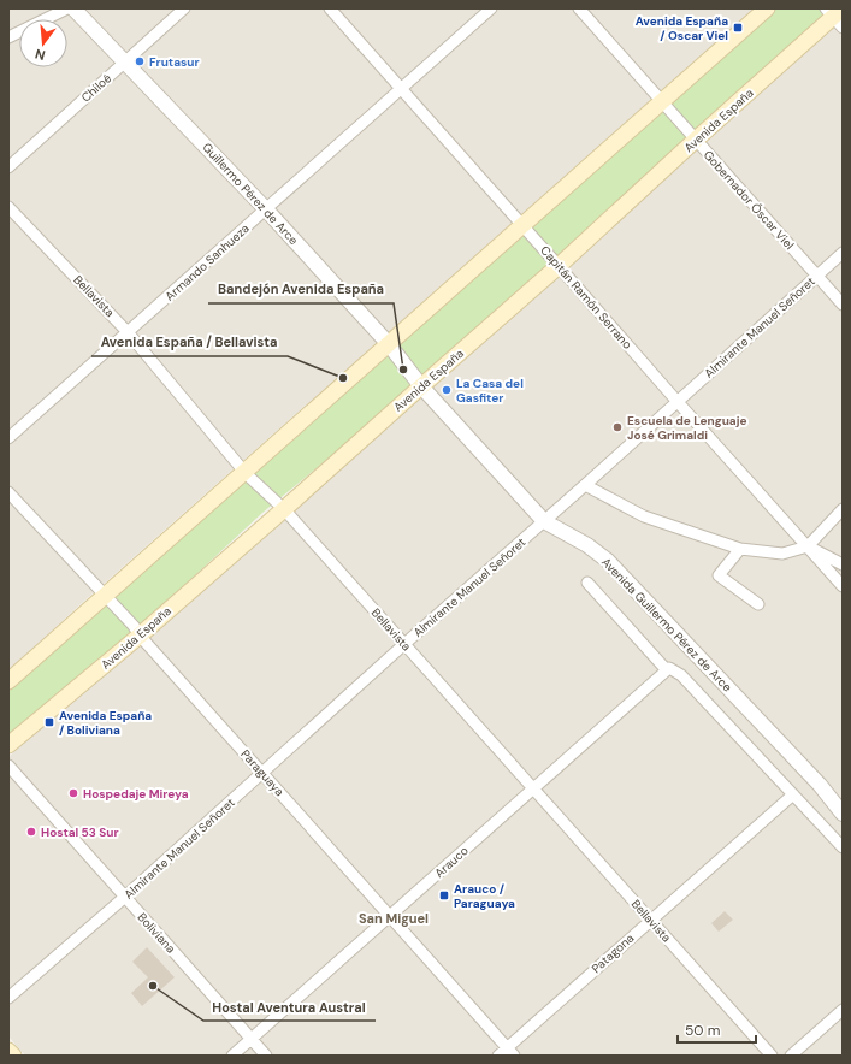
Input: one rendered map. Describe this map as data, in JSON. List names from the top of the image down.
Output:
{
  "streets": {
    "main road": ["Avenida España"],
    "street": [
      "Chiloé",
      "Guillermo Pérez de Arce",
      "Gobernador Óscar Viel",
      "Armando Sanhueza",
      "Bellavista",
      "Capitán Ramón Serrano",
      "Almirante Manuel Señoret",
      "Avenida Guillermo Pérez de Arce",
      "Paraguaya",
      "Arauco",
      "Boliviana",
      "Patagona"
    ]
  },
  "crossings": [
    ["Chiloé", "Guillermo Pérez de Arce"],
    ["Avenida España", "Guillermo Pérez de Arce"],
    ["Avenida España", "Gobernador Óscar Viel"],
    ["Avenida España", "Bellavista"],
    ["Avenida España", "Capitán Ramón Serrano"],
    ["Avenida España", "Avenida Guillermo Pérez de Arce"],
    ["Avenida España", "Paraguaya"],
    ["Guillermo Pérez de Arce", "Armando Sanhueza"],
    ["Guillermo Pérez de Arce", "Avenida Guillermo Pérez de Arce"],
    ["Gobernador Óscar Viel", "Almirante Manuel Señoret"],
    ["Armando Sanhueza", "Bellavista"],
    ["Armando Sanhueza", "Capitán Ramón Serrano"],
    ["Bellavista", "Almirante Manuel Señoret"],
    ["Bellavista", "Arauco"],
    ["Bellavista", "Patagona"],
    ["Capitán Ramón Serrano", "Almirante Manuel Señoret"],
    ["Almirante Manuel Señoret", "Avenida Guillermo Pérez de Arce"],
    ["Almirante Manuel Señoret", "Paraguaya"],
    ["Almirante Manuel Señoret", "Boliviana"],
    ["Avenida Guillermo Pérez de Arce", "Arauco"],
    ["Avenida Guillermo Pérez de Arce", "Patagona"],
    ["Paraguaya", "Arauco"],
    ["Paraguaya", "Patagona"],
    ["Arauco", "Boliviana"]
  ],
  "districts": ["San Miguel"],
  "places": {
    "transit": ["Avenida España / Oscar Viel", "Avenida España / Boliviana", "Arauco / Paraguaya"],
    "other": [
      "Frutasur",
      "Bandejón Avenida España",
      "Avenida España / Bellavista",
      "La Casa del Gasfiter",
      "Escuela de Lenguaje José Grimaldi",
      "Hospedaje Mireya",
      "Hostal 53 Sur",
      "Hostal Aventura Austral"
    ]
  },
  "scale_bar": "50 m",
  "north": "bottom"
}
